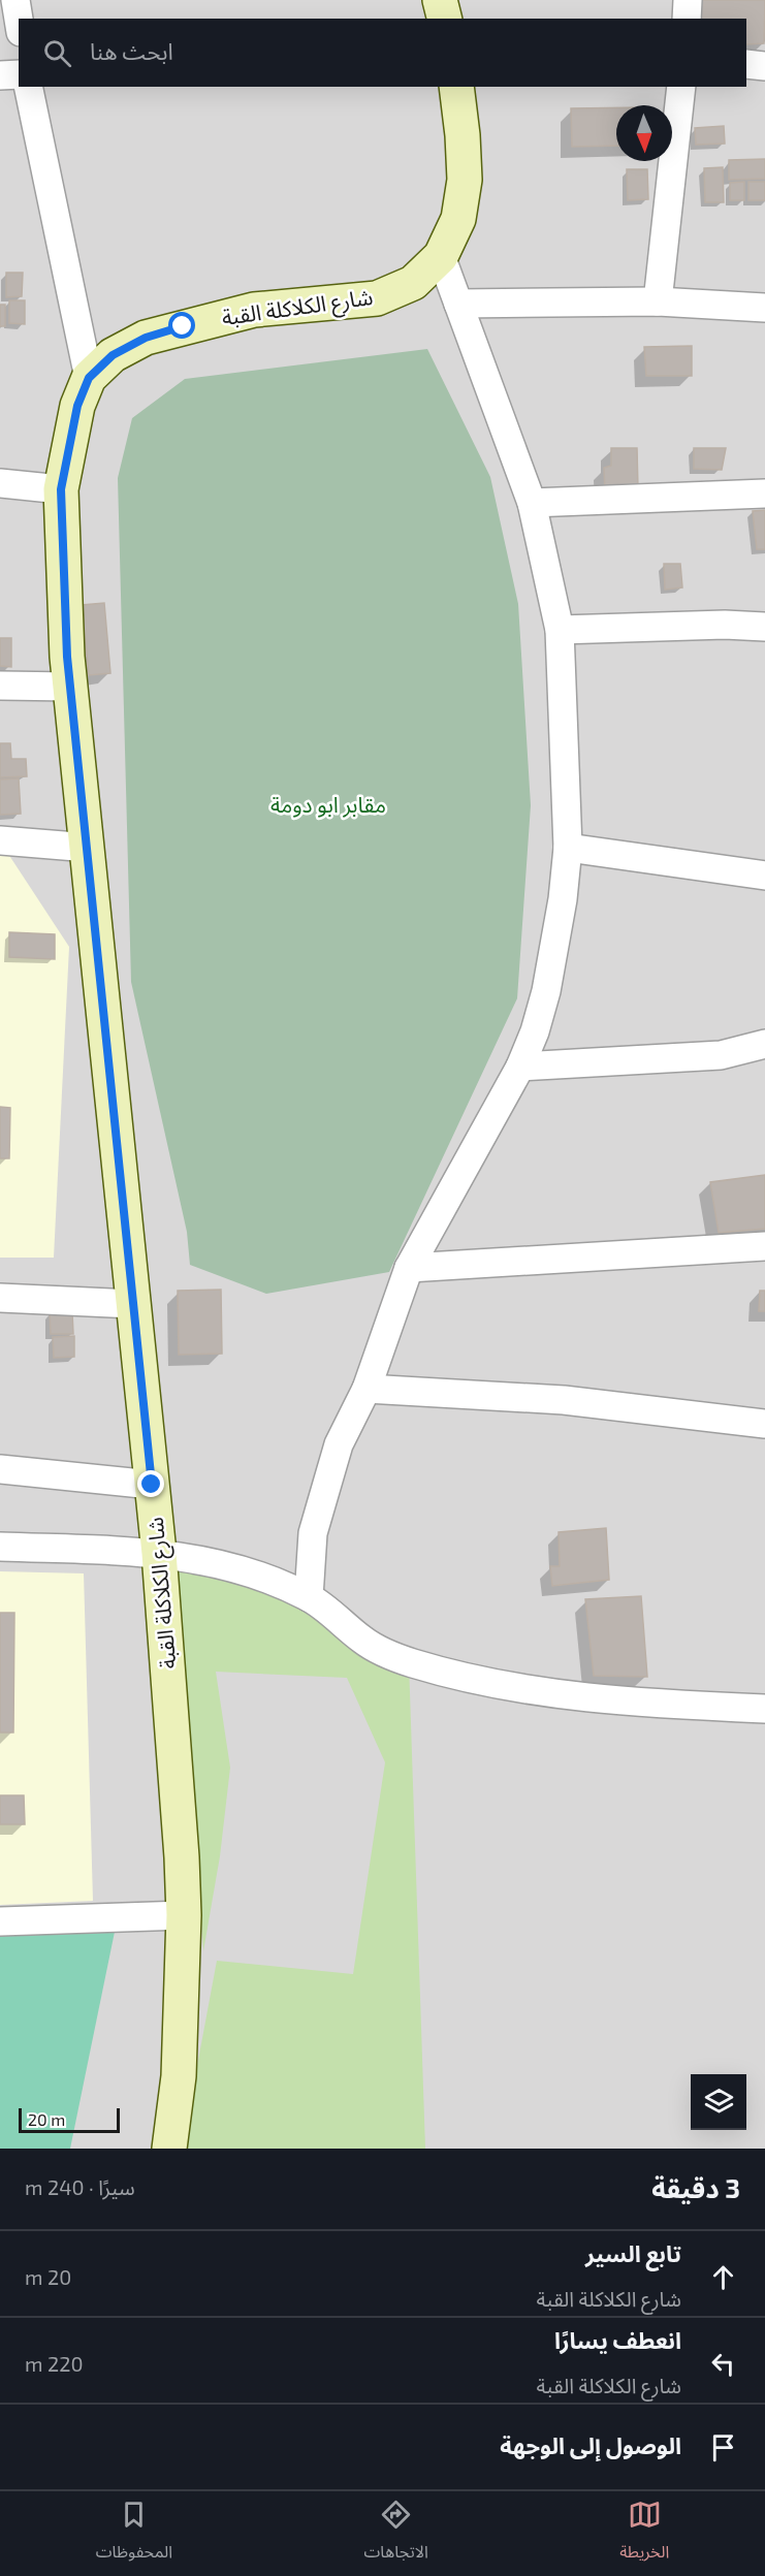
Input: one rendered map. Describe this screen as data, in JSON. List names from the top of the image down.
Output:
{
  "streets": {
    "street": ["شارع الكلاكلة القبة"]
  },
  "parks": ["مقابر ابو دومة"],
  "scale_bar": "20 m",
  "north": "bottom",
  "page": {
    "search": "ابحث هنا",
    "scale": "20 m",
    "heading": ["3 دقيقة", "سيرًا · 240 m"],
    "list": [
      ["تابع السير", "شارع الكلاكلة القبة", "20 m"],
      ["انعطف يسارًا", "شارع الكلاكلة القبة", "220 m"],
      "الوصول إلى الوجهة"
    ],
    "nav": ["الخريطة", "الاتجاهات", "المحفوظات"]
  }
}
